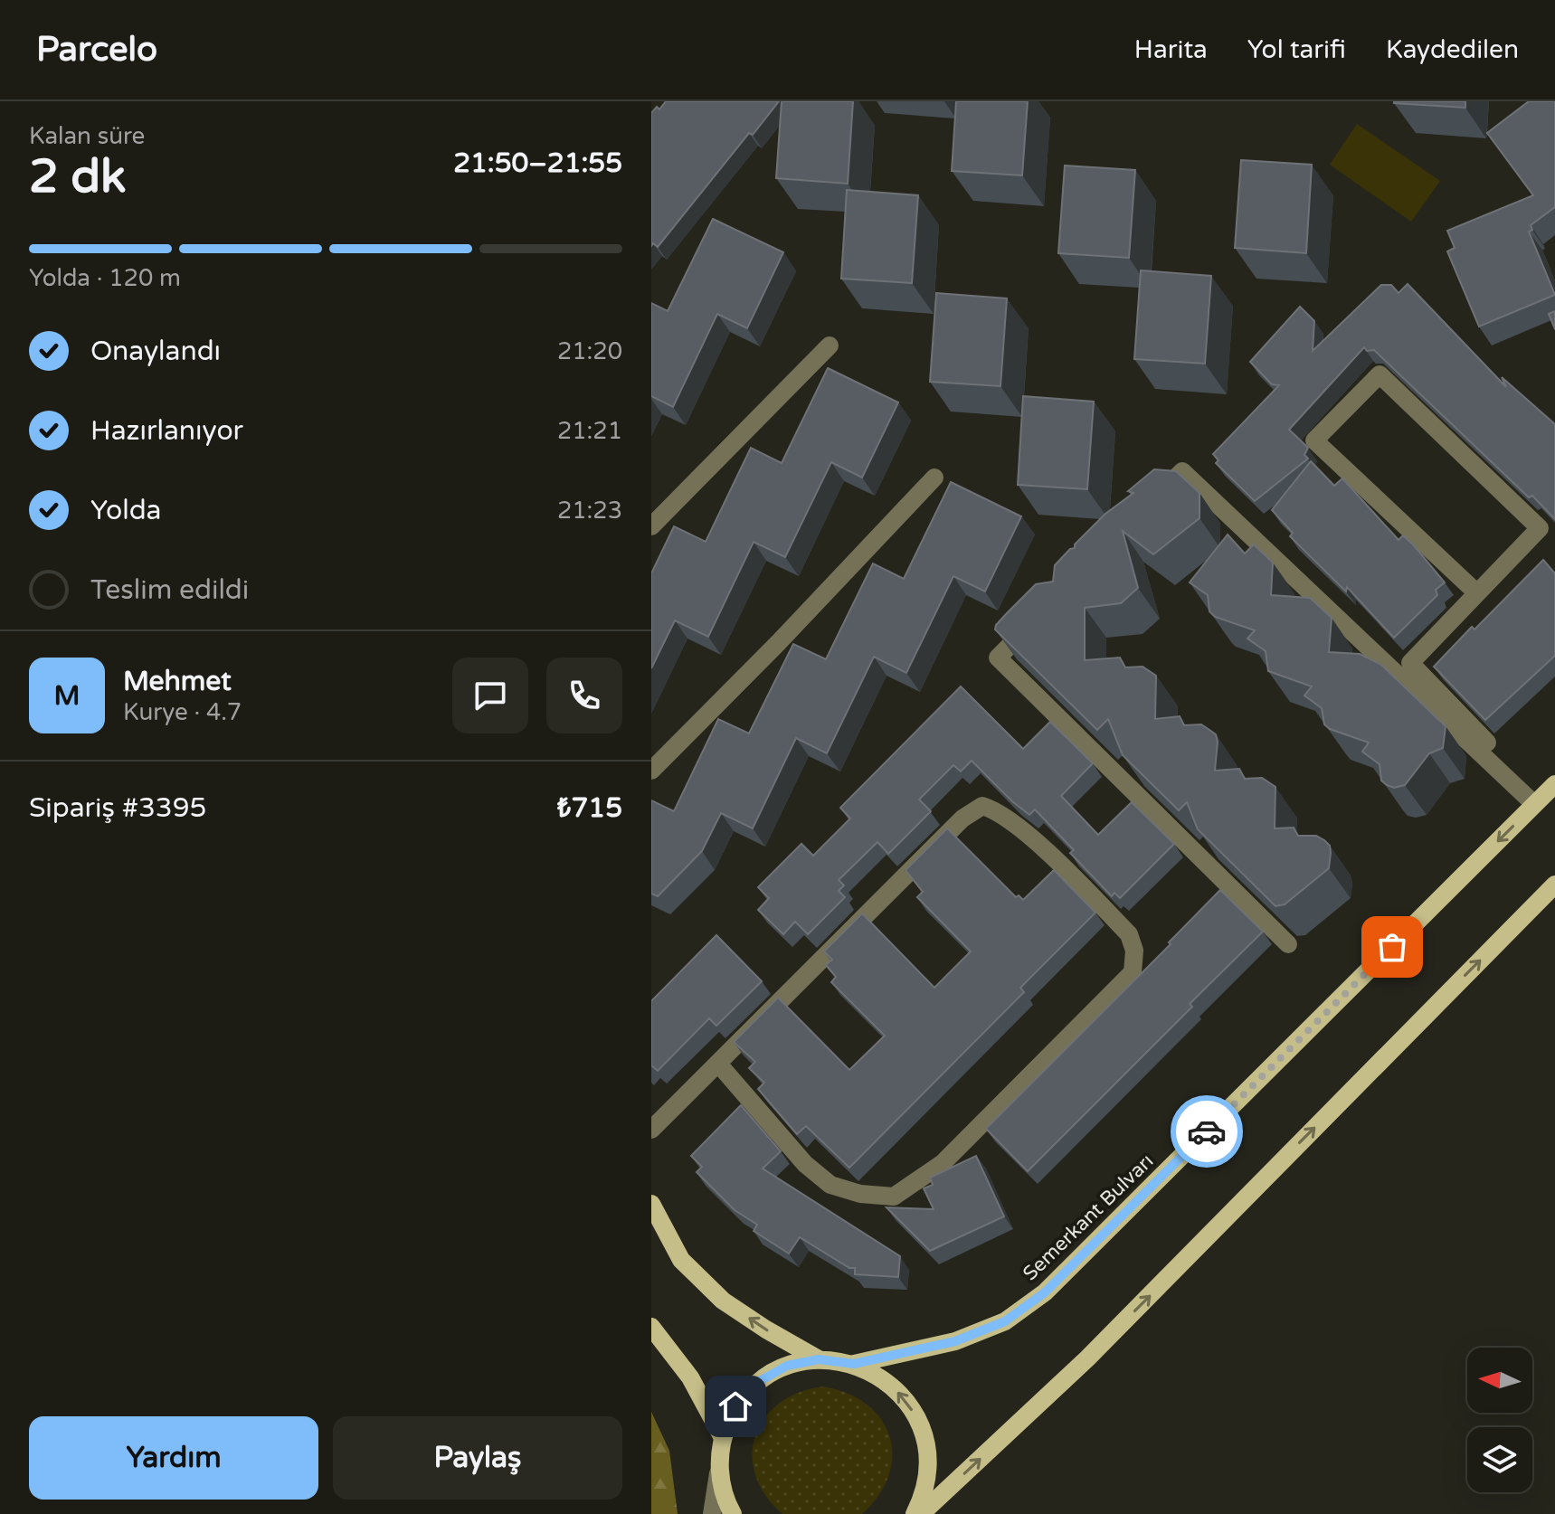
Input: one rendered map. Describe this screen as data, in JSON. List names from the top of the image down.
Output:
{
  "streets": {
    "main road": ["Semerkant Bulvarı"]
  },
  "north": "left",
  "page": {
    "header": "Parcelo",
    "nav": ["Harita", "Yol tarifi", "Kaydedilen"],
    "heading": ["2 dk", "Kalan süre", "21:50–21:55"],
    "panel": [
      "Mehmet",
      "Kurye · 4.7",
      "Sipariş #3395",
      "₺715"
    ],
    "bar": "Yolda · 120 m",
    "list": [
      ["Onaylandı", "21:20"],
      ["Hazırlanıyor", "21:21"],
      ["Yolda", "21:23"],
      "Teslim edildi"
    ],
    "round": "M",
    "buttons": ["Yardım", "Paylaş"]
  }
}
